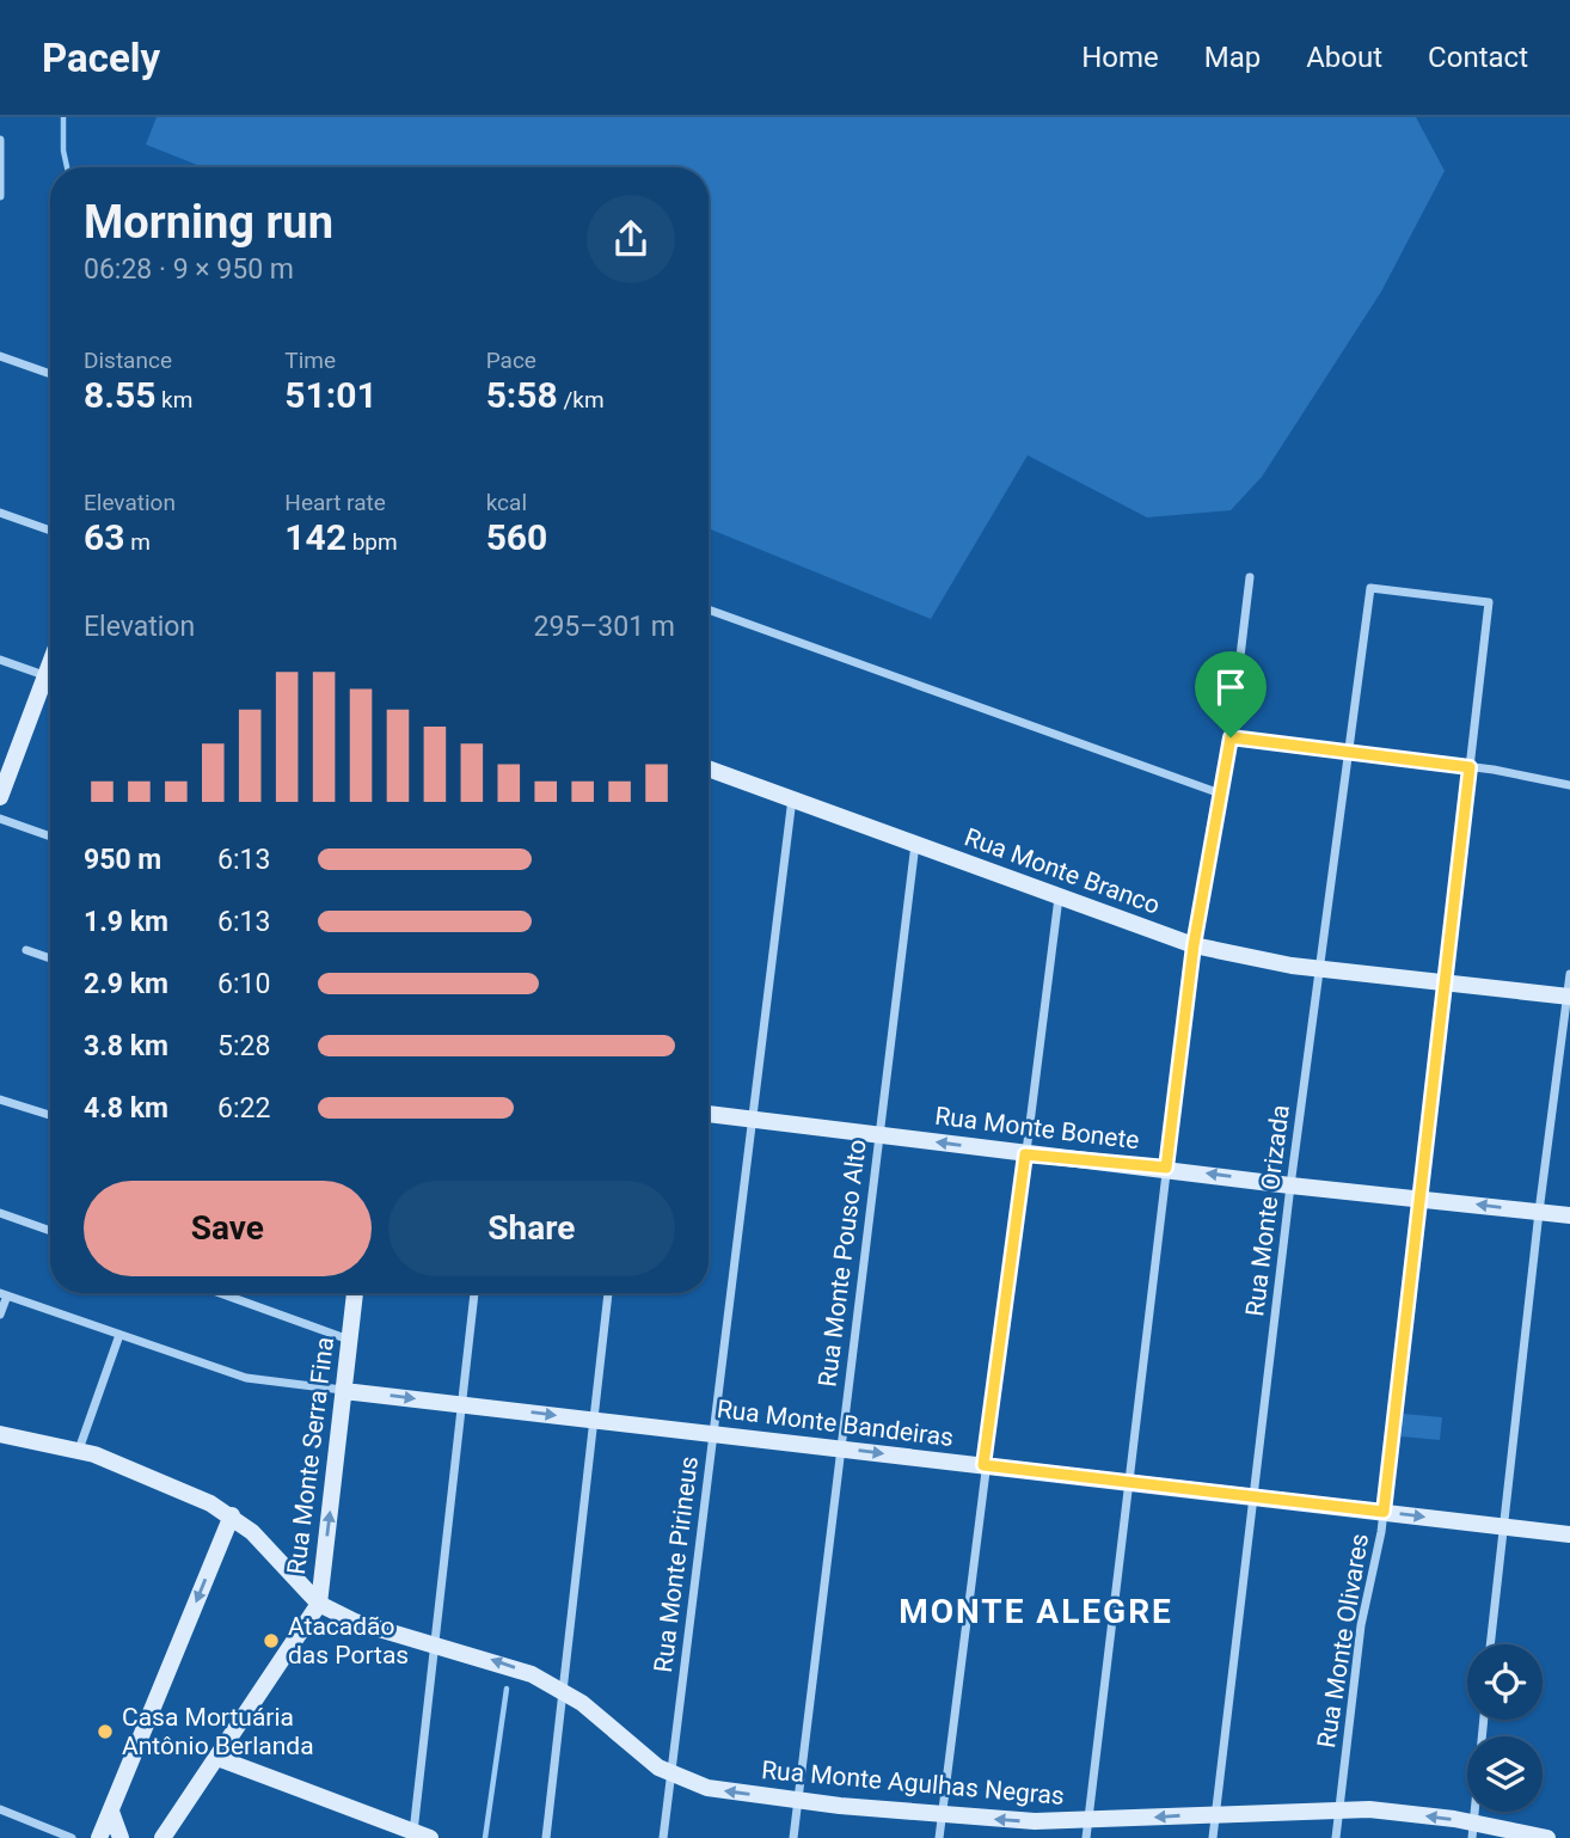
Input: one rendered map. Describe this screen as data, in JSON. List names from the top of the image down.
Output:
{
  "streets": {
    "main road": [
      "Rua Monte Branco",
      "Rua Monte Bonete",
      "Rua Monte Bandeiras",
      "Rua Monte Serra Fina",
      "Rua Monte Agulhas Negras"
    ],
    "street": [
      "Rua Monte Orizada",
      "Rua Monte Pouso Alto",
      "Rua Monte Pirineus",
      "Rua Monte Olivares"
    ]
  },
  "crossings": [
    ["Rua Monte Branco", "Rua Monte Orizada"],
    ["Rua Monte Branco", "Rua Monte Pouso Alto"],
    ["Rua Monte Branco", "Rua Monte Pirineus"],
    ["Rua Monte Branco", "Rua Monte Olivares"],
    ["Rua Monte Bonete", "Rua Monte Orizada"],
    ["Rua Monte Bonete", "Rua Monte Pouso Alto"],
    ["Rua Monte Bonete", "Rua Monte Pirineus"],
    ["Rua Monte Bonete", "Rua Monte Olivares"],
    ["Rua Monte Orizada", "Rua Monte Bandeiras"],
    ["Rua Monte Orizada", "Rua Monte Olivares"],
    ["Rua Monte Orizada", "Rua Monte Agulhas Negras"],
    ["Rua Monte Pouso Alto", "Rua Monte Bandeiras"],
    ["Rua Monte Pouso Alto", "Rua Monte Agulhas Negras"],
    ["Rua Monte Bandeiras", "Rua Monte Serra Fina"],
    ["Rua Monte Bandeiras", "Rua Monte Pirineus"],
    ["Rua Monte Bandeiras", "Rua Monte Olivares"],
    ["Rua Monte Serra Fina", "Rua Monte Agulhas Negras"],
    ["Rua Monte Pirineus", "Rua Monte Agulhas Negras"],
    ["Rua Monte Olivares", "Rua Monte Agulhas Negras"]
  ],
  "one_way": ["Rua Monte Bonete", "Rua Monte Bandeiras", "Rua Monte Agulhas Negras"],
  "districts": ["MONTE ALEGRE"],
  "places": ["Atacadão das Portas", "Casa Mortuária Antônio Berlanda"],
  "page": {
    "header": "Pacely",
    "nav": [
      "Home",
      "Map",
      "About",
      "Contact"
    ],
    "heading": ["Morning run", "06:28 · 9 × 950 m"],
    "stats": [
      ["Distance", "8.55 km"],
      ["Time", "51:01"],
      ["Pace", "5:58 /km"],
      ["Elevation", "63 m"],
      ["Heart rate", "142 bpm"],
      ["kcal", "560"]
    ],
    "chart": ["Elevation", "295–301 m"],
    "list": [
      {
        "name": "950 m",
        "note": "6:13"
      },
      {
        "name": "1.9 km",
        "note": "6:13"
      },
      {
        "name": "2.9 km",
        "note": "6:10"
      },
      {
        "name": "3.8 km",
        "note": "5:28"
      },
      {
        "name": "4.8 km",
        "note": "6:22"
      }
    ],
    "buttons": ["Save", "Share"]
  }
}
